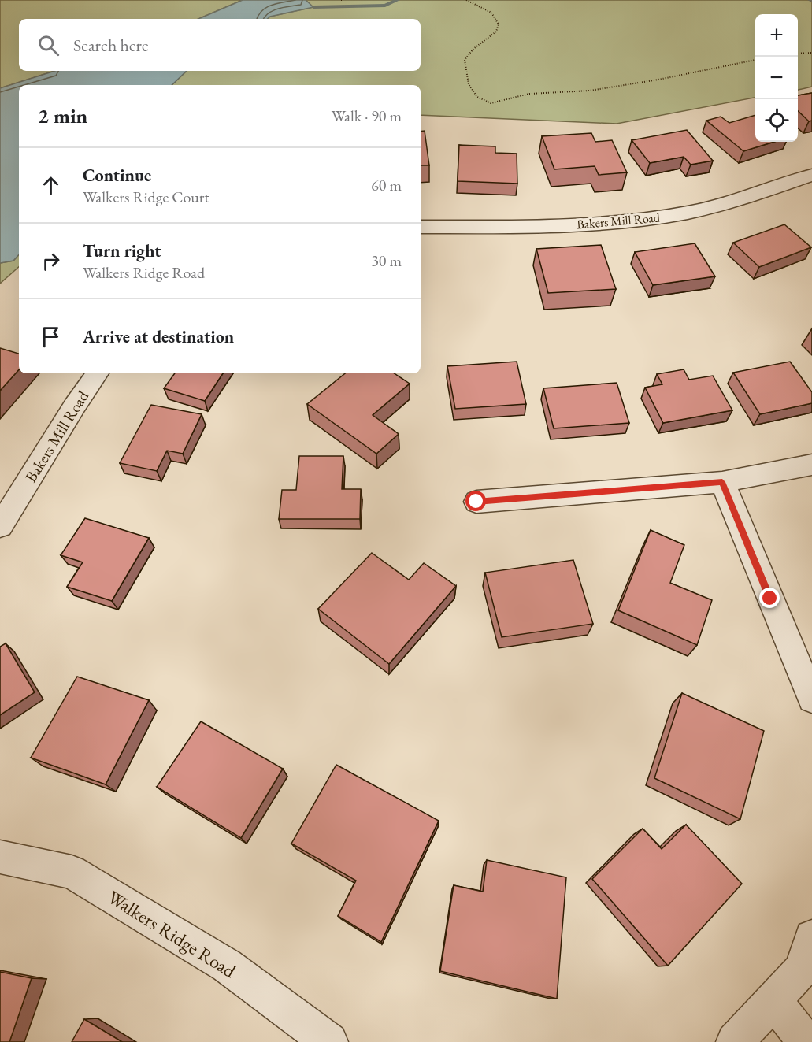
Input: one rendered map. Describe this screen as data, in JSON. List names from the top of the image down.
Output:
{
  "streets": {
    "street": ["Bakers Mill Road", "Walkers Ridge Road"]
  },
  "page": {
    "map_buttons": ["+", "−"],
    "search": "Search here",
    "heading": ["2 min", "Walk · 90 m"],
    "list": [
      ["Continue", "Walkers Ridge Court", "60 m"],
      ["Turn right", "Walkers Ridge Road", "30 m"],
      "Arrive at destination"
    ]
  }
}
